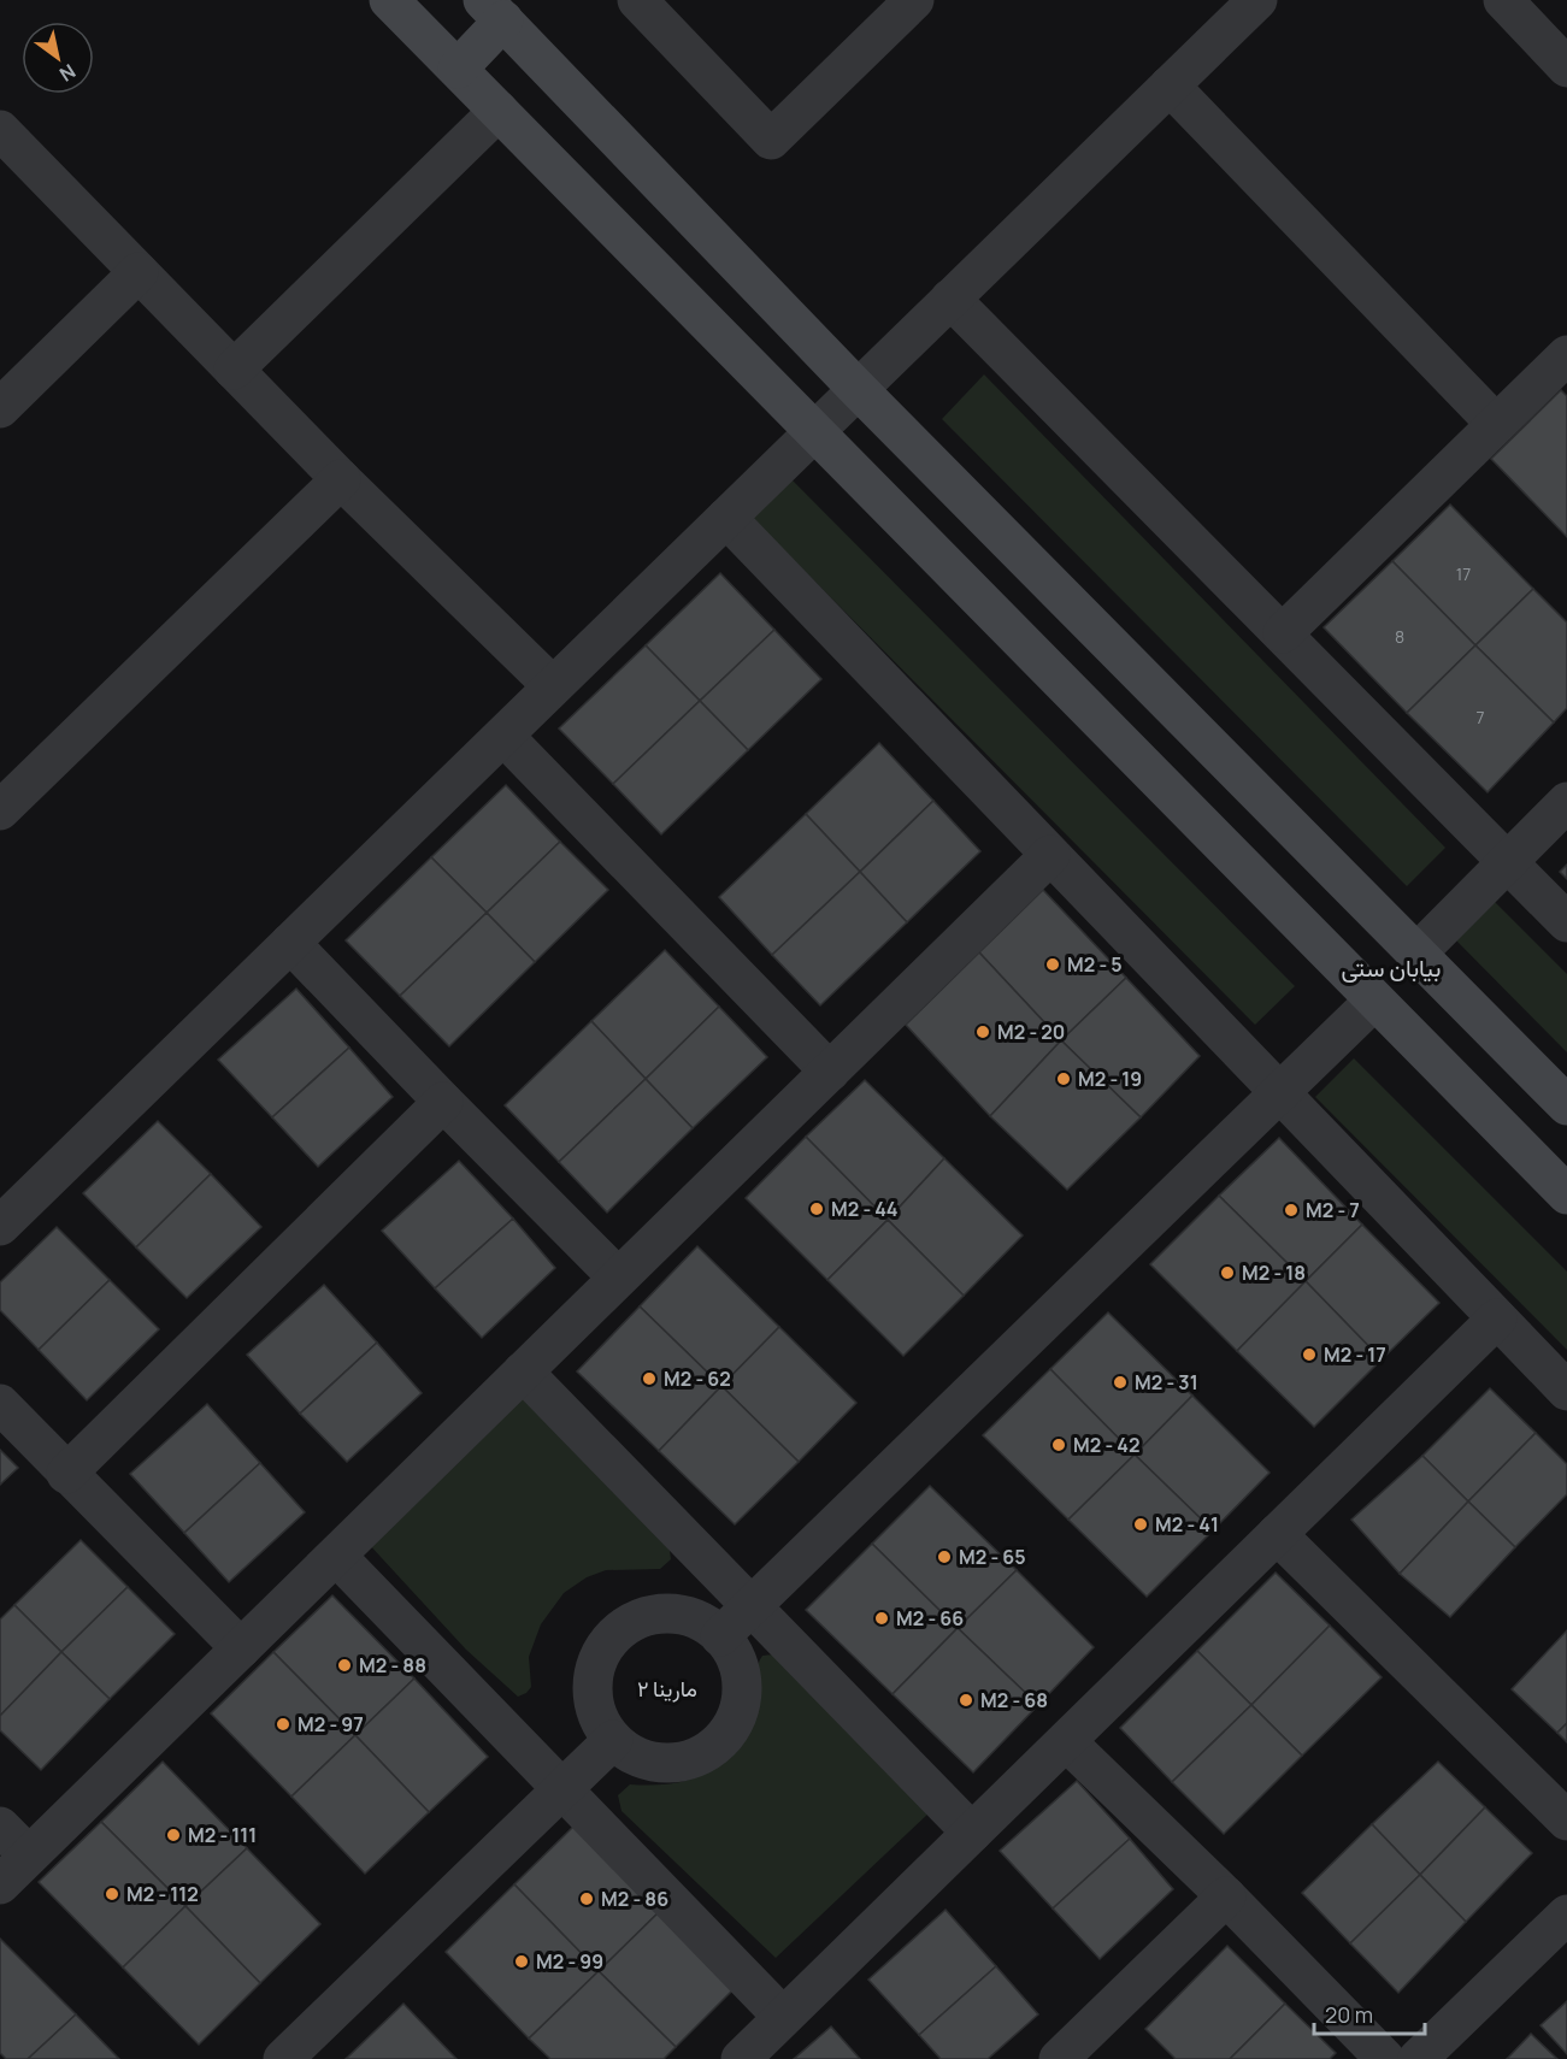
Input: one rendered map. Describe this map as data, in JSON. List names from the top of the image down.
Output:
{
  "districts": ["بیابان ستی", "مارینا ٢"],
  "places": [
    "M2 - 5",
    "M2 - 20",
    "M2 - 19",
    "M2 - 44",
    "M2 - 7",
    "M2 - 18",
    "M2 - 17",
    "M2 - 62",
    "M2 - 31",
    "M2 - 42",
    "M2 - 41",
    "M2 - 65",
    "M2 - 66",
    "M2 - 88",
    "M2 - 68",
    "M2 - 97",
    "M2 - 111",
    "M2 - 112",
    "M2 - 86",
    "M2 - 99"
  ],
  "house_numbers": ["17", "8", "7"],
  "scale_bar": "20 m",
  "north": "bottom right"
}
